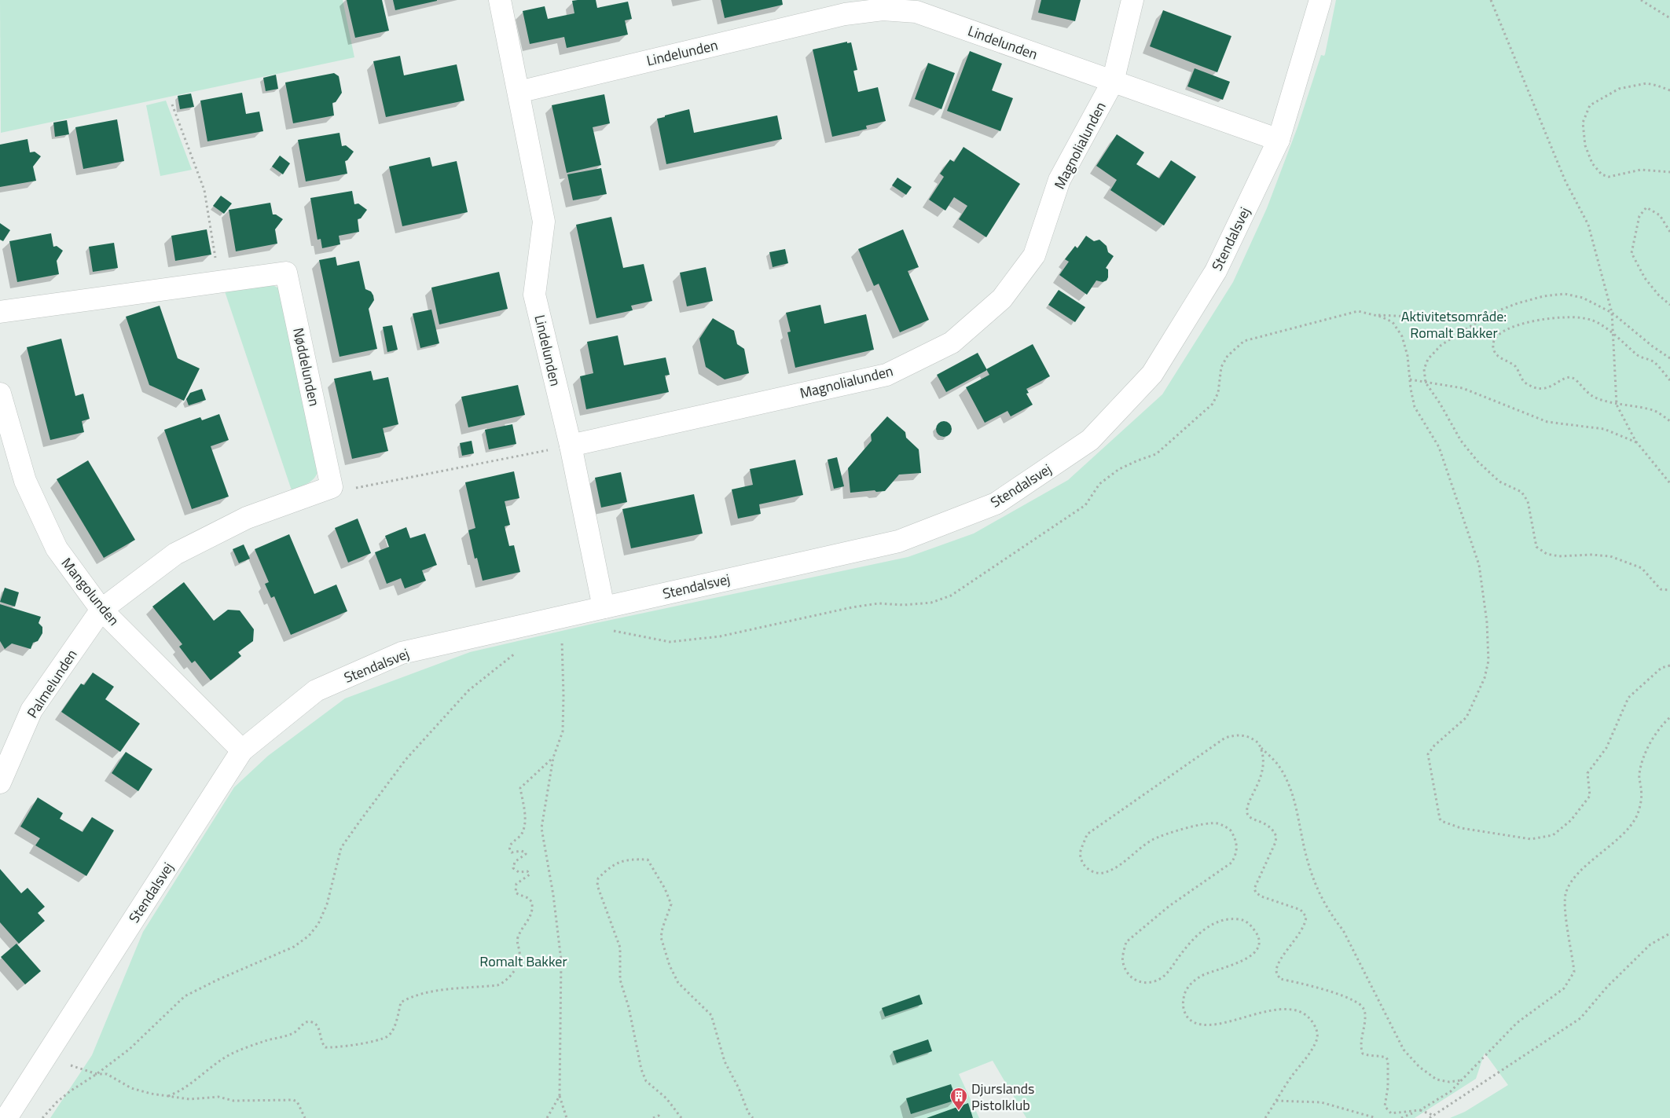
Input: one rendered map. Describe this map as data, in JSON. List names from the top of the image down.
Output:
{
  "streets": {
    "street": [
      "Lindelunden",
      "Magnolialunden",
      "Stendalsvej",
      "Nøddelunden",
      "Mangolunden",
      "Palmelunden"
    ]
  },
  "crossings": [
    ["Lindelunden", "Magnolialunden"],
    ["Lindelunden", "Stendalsvej"],
    ["Stendalsvej", "Mangolunden"],
    ["Mangolunden", "Palmelunden"]
  ],
  "parks": ["Aktivitetsområde: Romalt Bakker", "Romalt Bakker"],
  "places": {
    "building": ["Djurslands Pistolklub"]
  }
}
